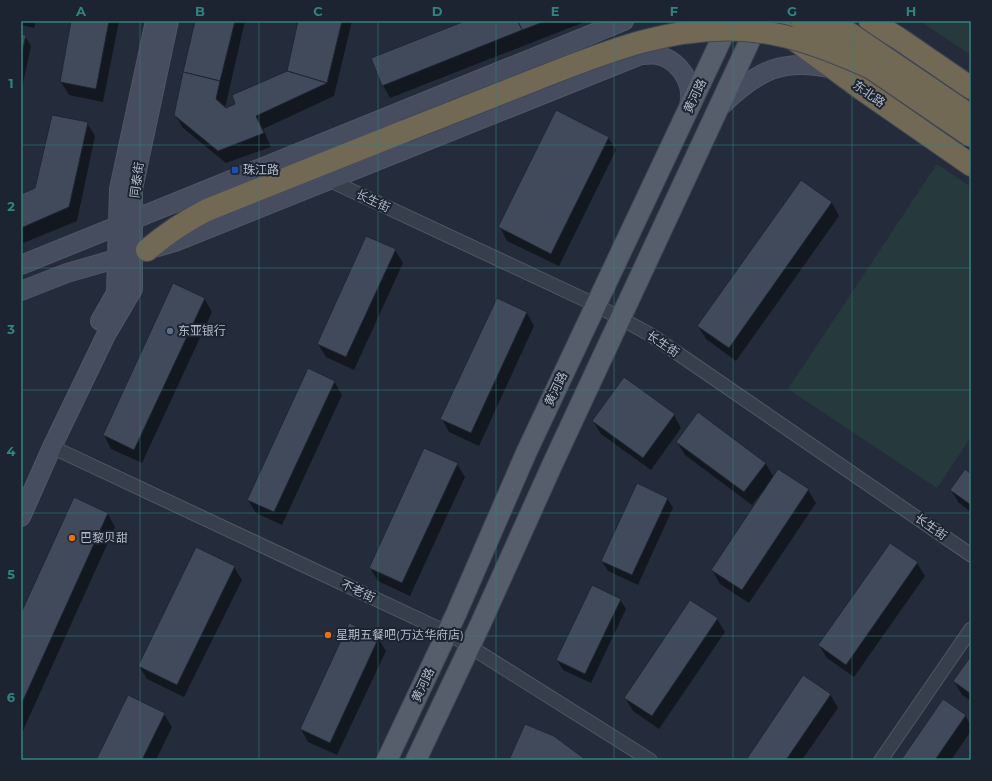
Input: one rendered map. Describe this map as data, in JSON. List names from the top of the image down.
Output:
{
  "streets": {
    "highway": ["东北路"],
    "main road": ["黄河路", "同泰街"],
    "street": ["长生街", "不老街"]
  },
  "crossings": [
    ["黄河路", "长生街"],
    ["黄河路", "不老街"],
    ["同泰街", "不老街"]
  ],
  "places": {
    "transit": ["珠江路"],
    "other": ["东亚银行", "巴黎贝甜", "星期五餐吧(万达华府店)"]
  },
  "grid": {
    "columns": [
      "A",
      "B",
      "C",
      "D",
      "E",
      "F",
      "G",
      "H"
    ],
    "rows": [
      "1",
      "2",
      "3",
      "4",
      "5",
      "6"
    ]
  }
}
